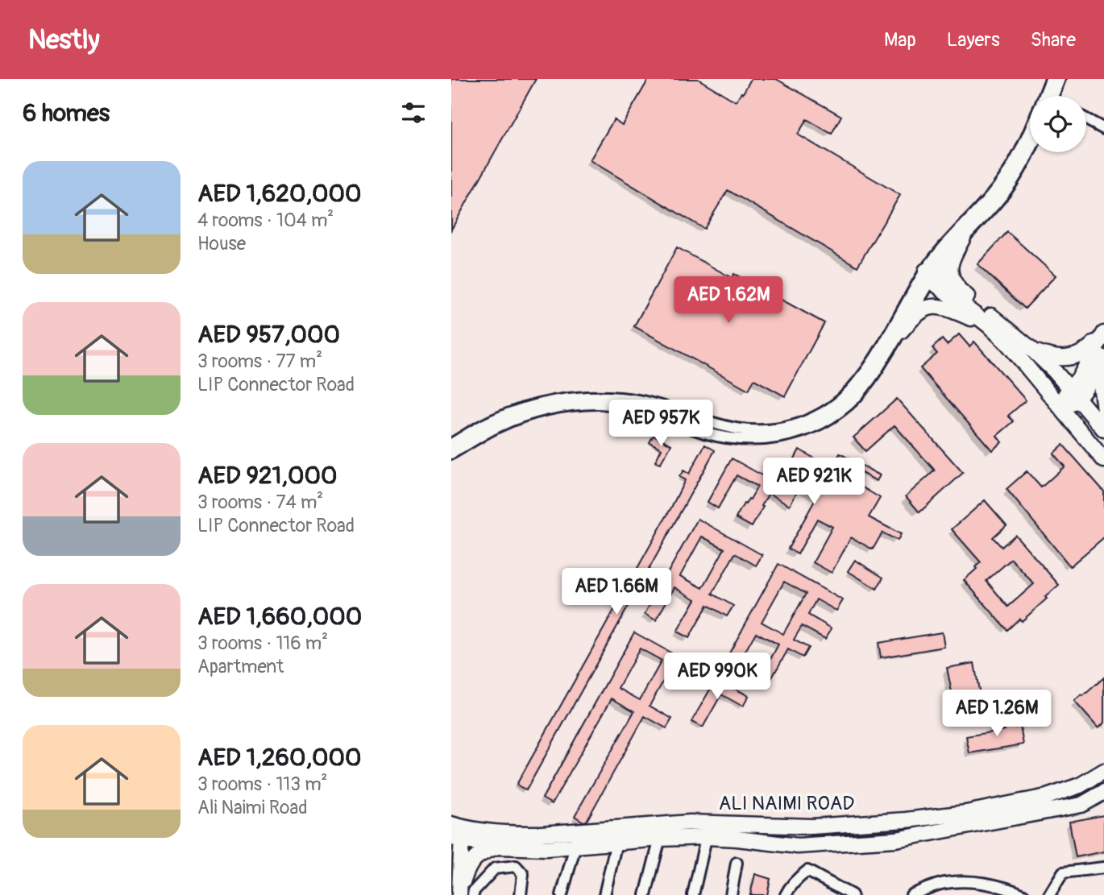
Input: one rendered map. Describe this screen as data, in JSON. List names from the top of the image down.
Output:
{
  "streets": {
    "main road": ["ALI NAIMI ROAD"]
  },
  "page": {
    "header": "Nestly",
    "nav": ["Map", "Layers", "Share"],
    "heading": "6 homes",
    "list": [
      {
        "name": "AED 1,620,000",
        "note": "4 rooms · 104 m² · House"
      },
      {
        "name": "AED 957,000",
        "note": "3 rooms · 77 m² · LIP Connector Road"
      },
      {
        "name": "AED 921,000",
        "note": "3 rooms · 74 m² · LIP Connector Road"
      },
      {
        "name": "AED 1,660,000",
        "note": "3 rooms · 116 m² · Apartment"
      },
      {
        "name": "AED 1,260,000",
        "note": "3 rooms · 113 m² · Ali Naimi Road"
      }
    ],
    "price": [
      "AED 1.62M",
      "AED 957K",
      "AED 921K",
      "AED 1.66M",
      "AED 990K",
      "AED 1.26M"
    ]
  }
}
